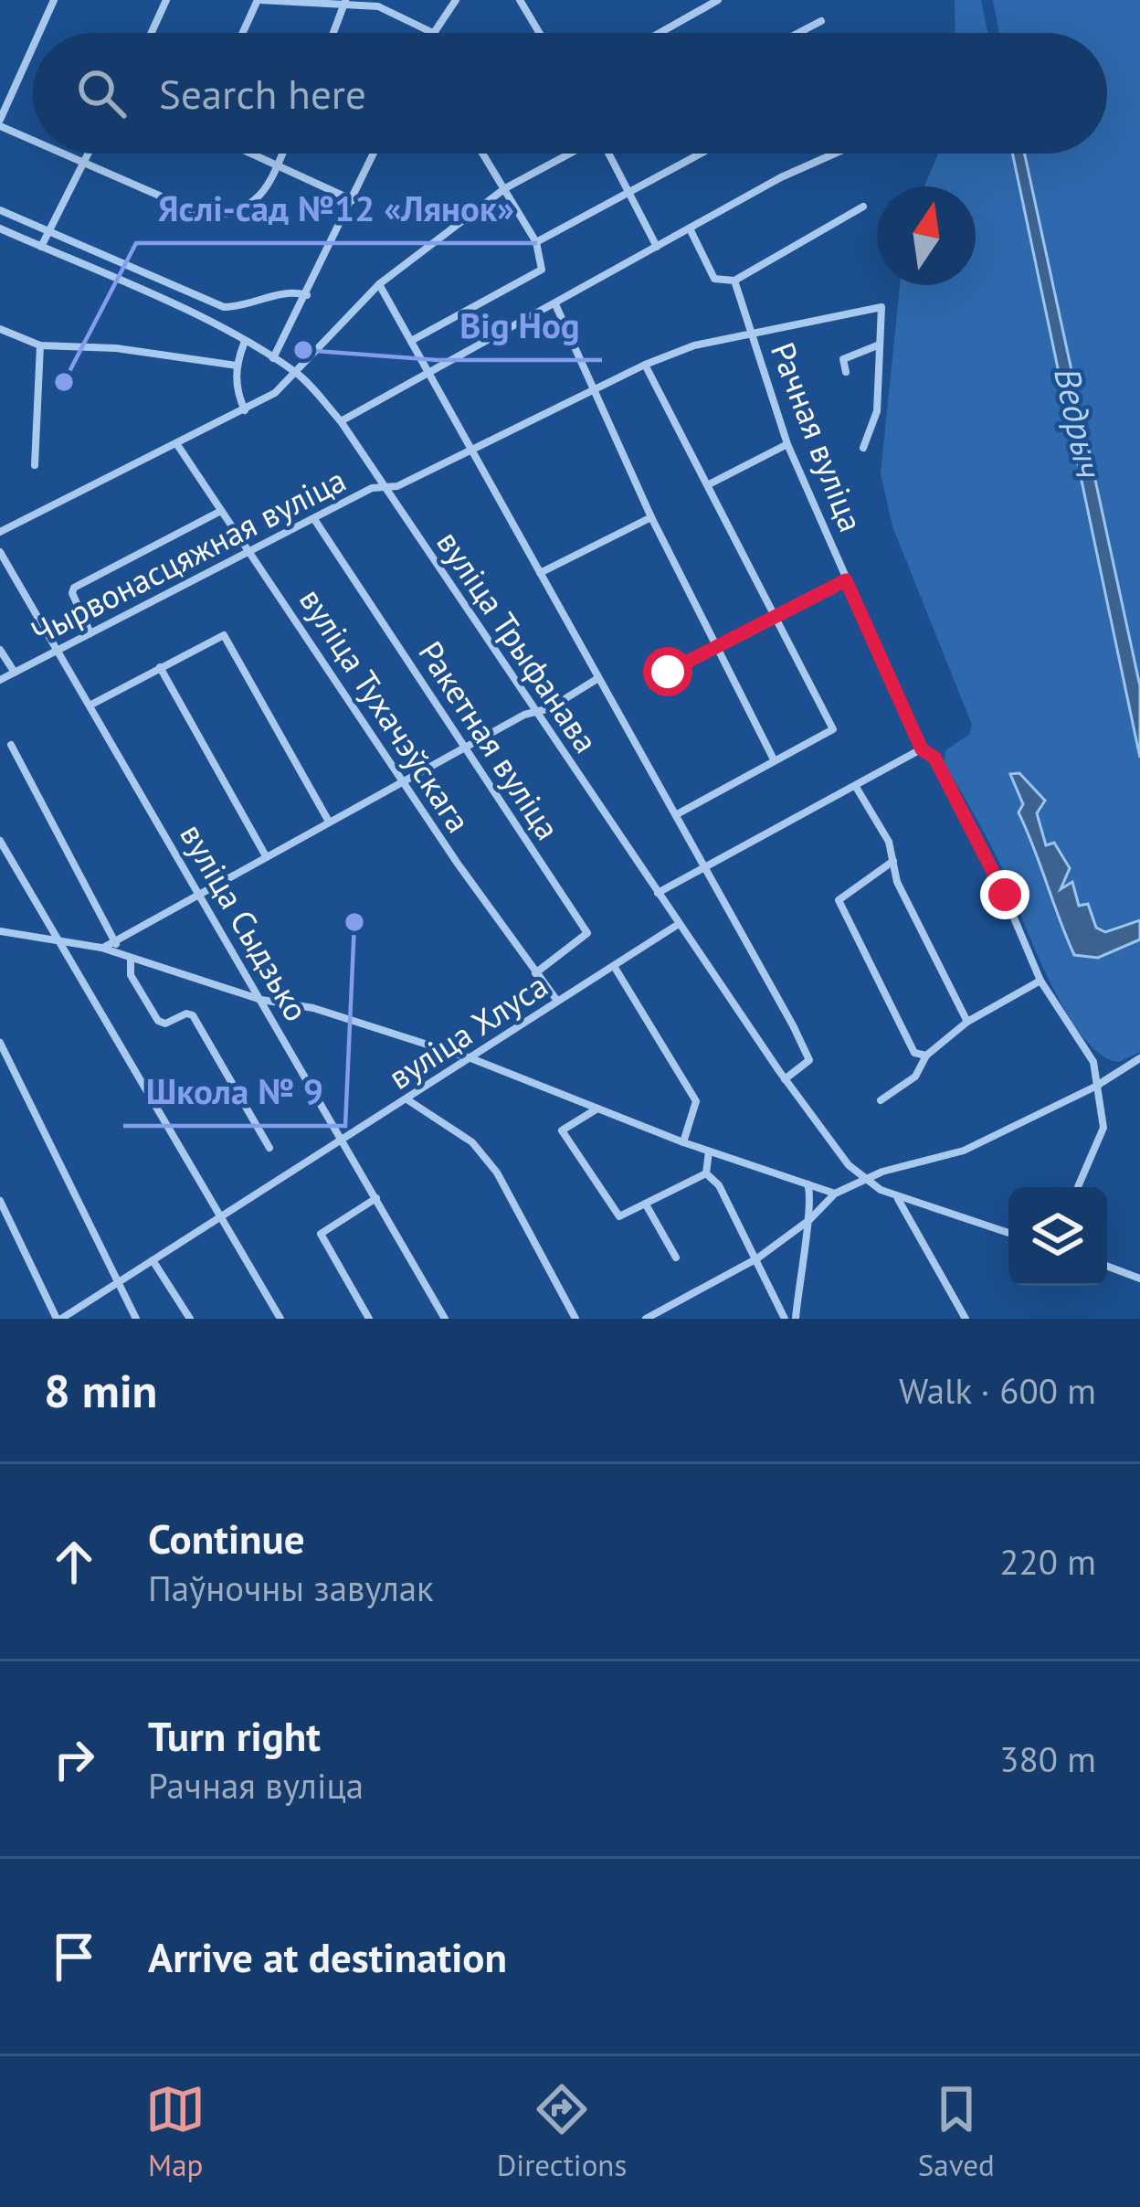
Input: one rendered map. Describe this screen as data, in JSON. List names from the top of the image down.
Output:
{
  "streets": {
    "street": [
      "Рачная вуліца",
      "Чырвонасцяжная вуліца",
      "вуліца Трыфанава",
      "вуліца Тухачэўскага",
      "Ракетная вуліца",
      "вуліца Сыдзько",
      "вуліца Хлуса"
    ]
  },
  "crossings": [
    ["Рачная вуліца", "Чырвонасцяжная вуліца"],
    ["Чырвонасцяжная вуліца", "вуліца Трыфанава"],
    ["Чырвонасцяжная вуліца", "вуліца Тухачэўскага"],
    ["Чырвонасцяжная вуліца", "Ракетная вуліца"],
    ["Чырвонасцяжная вуліца", "вуліца Сыдзько"],
    ["вуліца Трыфанава", "вуліца Хлуса"],
    ["вуліца Тухачэўскага", "Ракетная вуліца"],
    ["вуліца Тухачэўскага", "вуліца Хлуса"],
    ["вуліца Сыдзько", "вуліца Хлуса"]
  ],
  "water": ["Ведрыч"],
  "places": ["Big Hog", "Яслі-сад №12 «Лянок»", "Школа № 9"],
  "north": "top",
  "page": {
    "search": "Search here",
    "heading": ["8 min", "Walk · 600 m"],
    "list": [
      ["Continue", "Паўночны завулак", "220 m"],
      ["Turn right", "Рачная вуліца", "380 m"],
      "Arrive at destination"
    ],
    "nav": ["Map", "Directions", "Saved"]
  }
}
